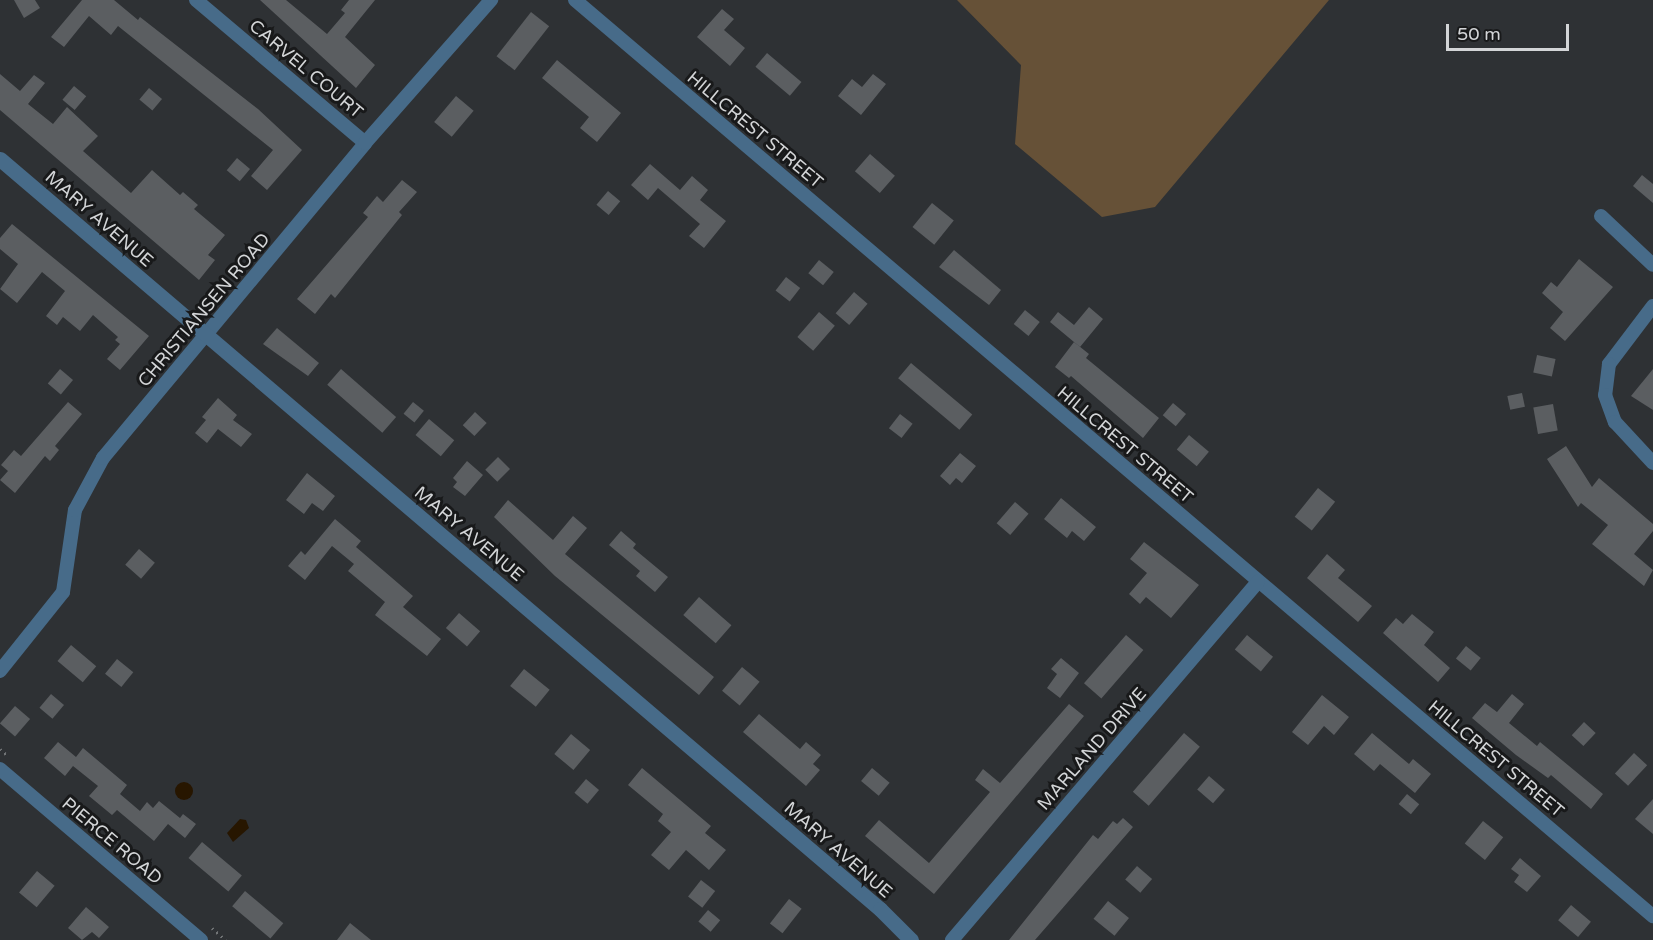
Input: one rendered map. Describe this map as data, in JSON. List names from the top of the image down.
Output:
{
  "streets": {
    "street": [
      "CARVEL COURT",
      "HILLCREST STREET",
      "MARY AVENUE",
      "CHRISTIANSEN ROAD",
      "MARLAND DRIVE",
      "PIERCE ROAD"
    ]
  },
  "crossings": [
    ["CARVEL COURT", "CHRISTIANSEN ROAD"],
    ["HILLCREST STREET", "MARLAND DRIVE"],
    ["MARY AVENUE", "CHRISTIANSEN ROAD"]
  ],
  "scale_bar": "50 m"
}
